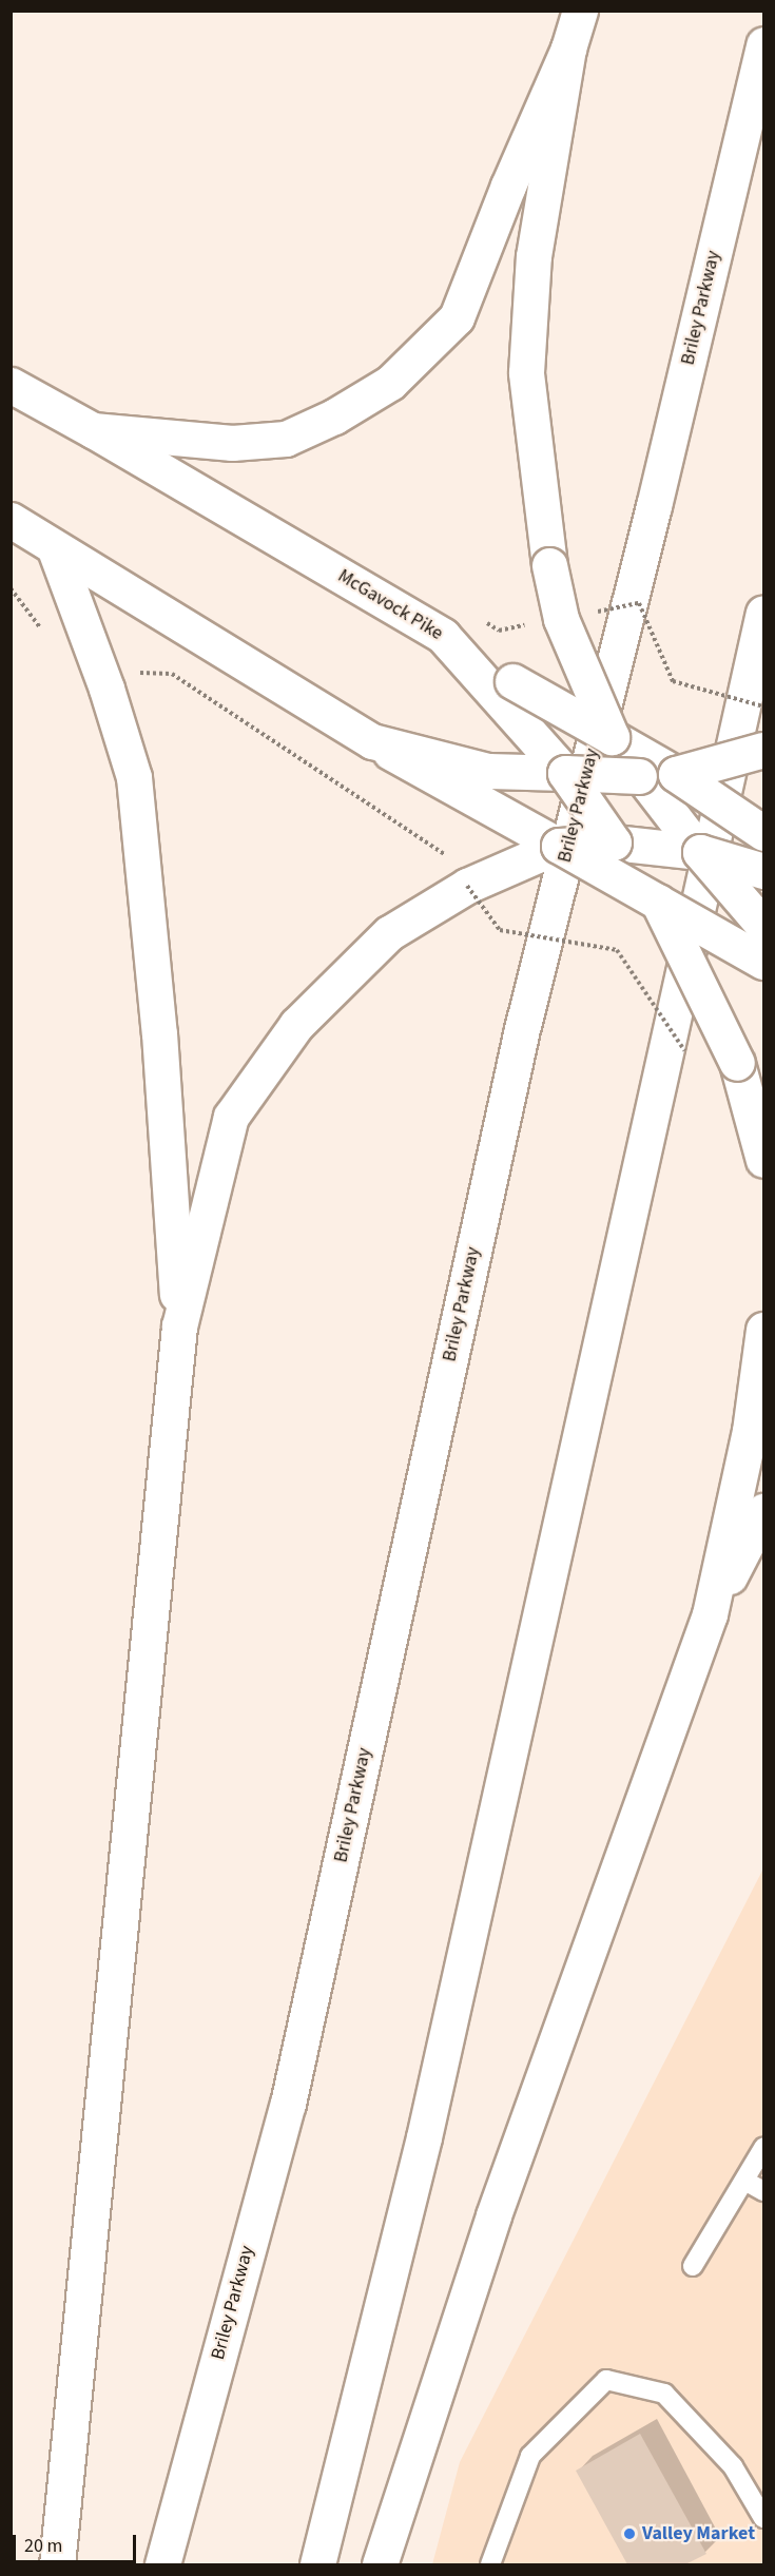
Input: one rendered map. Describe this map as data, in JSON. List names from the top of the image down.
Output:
{
  "streets": {
    "main road": ["Briley Parkway", "McGavock Pike"]
  },
  "places": ["Valley Market"],
  "scale_bar": "20 m"
}
